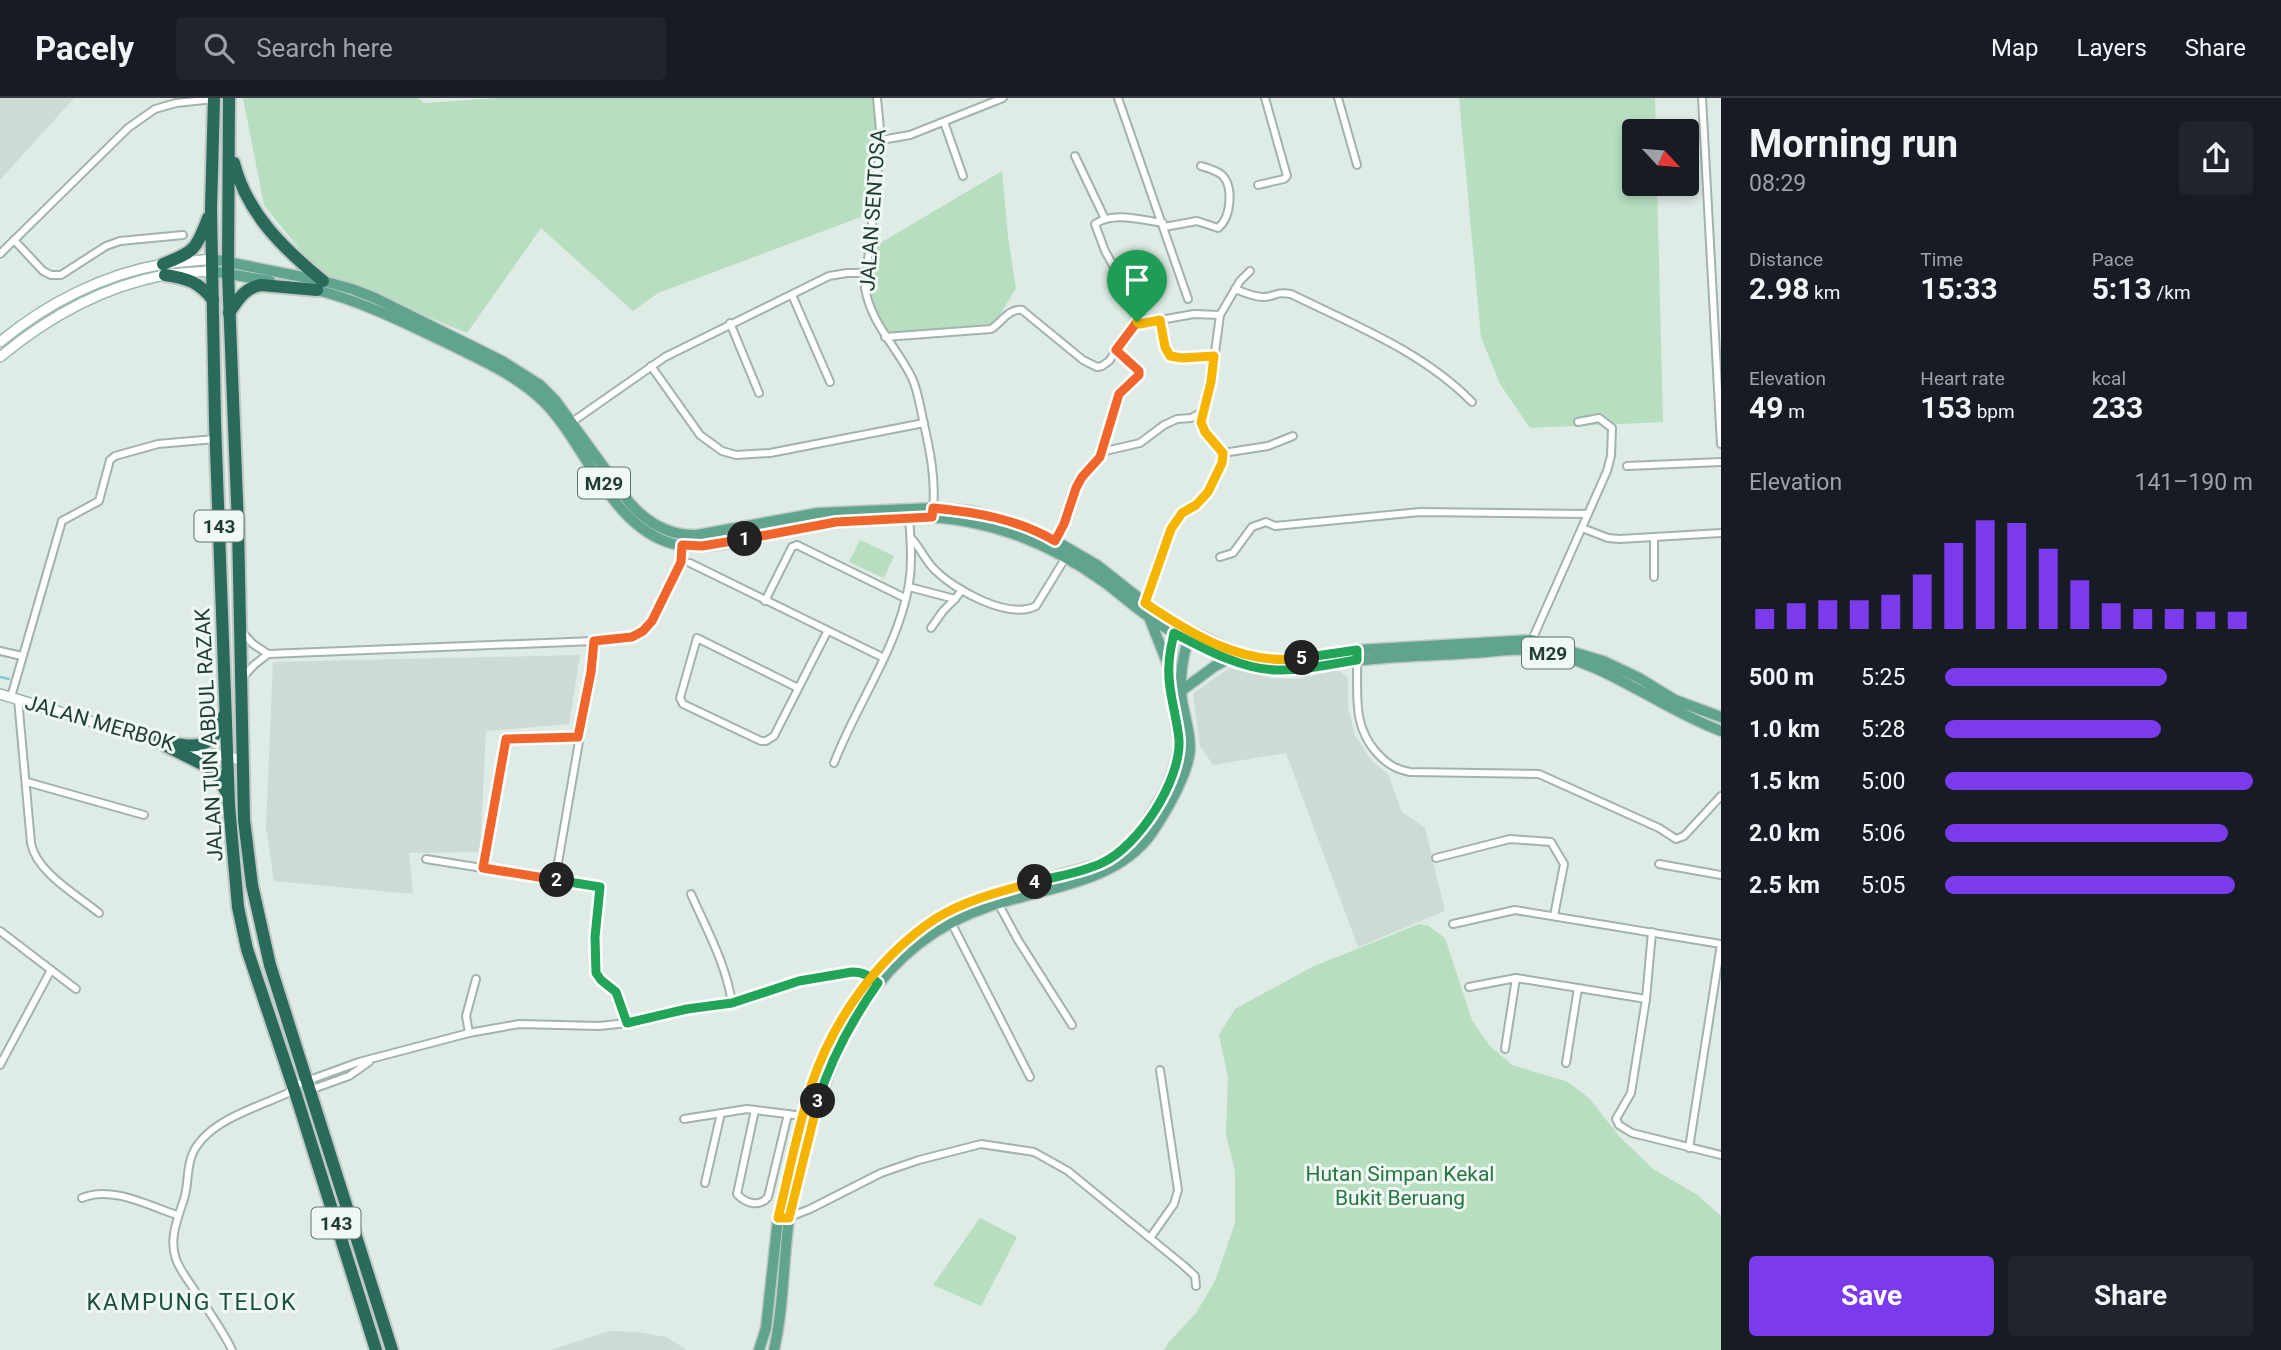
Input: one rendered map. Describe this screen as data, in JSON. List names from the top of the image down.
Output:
{
  "streets": {
    "highway": ["143", "JALAN TUN ABDUL RAZAK"],
    "main road": ["M29", "JALAN MERBOK"],
    "street": ["JALAN SENTOSA"]
  },
  "crossings": [
    ["JALAN SENTOSA", "M29"],
    ["M29", "JALAN TUN ABDUL RAZAK"],
    ["JALAN MERBOK", "JALAN TUN ABDUL RAZAK"]
  ],
  "districts": ["KAMPUNG TELOK"],
  "parks": ["Hutan Simpan Kekal Bukit Beruang"],
  "north": "bottom right",
  "page": {
    "header": "Pacely",
    "search": "Search here",
    "nav": ["Map", "Layers", "Share"],
    "heading": ["Morning run", "08:29"],
    "stats": [
      ["Distance", "2.98 km"],
      ["Time", "15:33"],
      ["Pace", "5:13 /km"],
      ["Elevation", "49 m"],
      ["Heart rate", "153 bpm"],
      ["kcal", "233"]
    ],
    "chart": ["Elevation", "141–190 m"],
    "pins": [
      "1",
      "5",
      "2",
      "4",
      "3"
    ],
    "list": [
      {
        "name": "500 m",
        "note": "5:25"
      },
      {
        "name": "1.0 km",
        "note": "5:28"
      },
      {
        "name": "1.5 km",
        "note": "5:00"
      },
      {
        "name": "2.0 km",
        "note": "5:06"
      },
      {
        "name": "2.5 km",
        "note": "5:05"
      }
    ],
    "buttons": ["Save", "Share"]
  }
}
